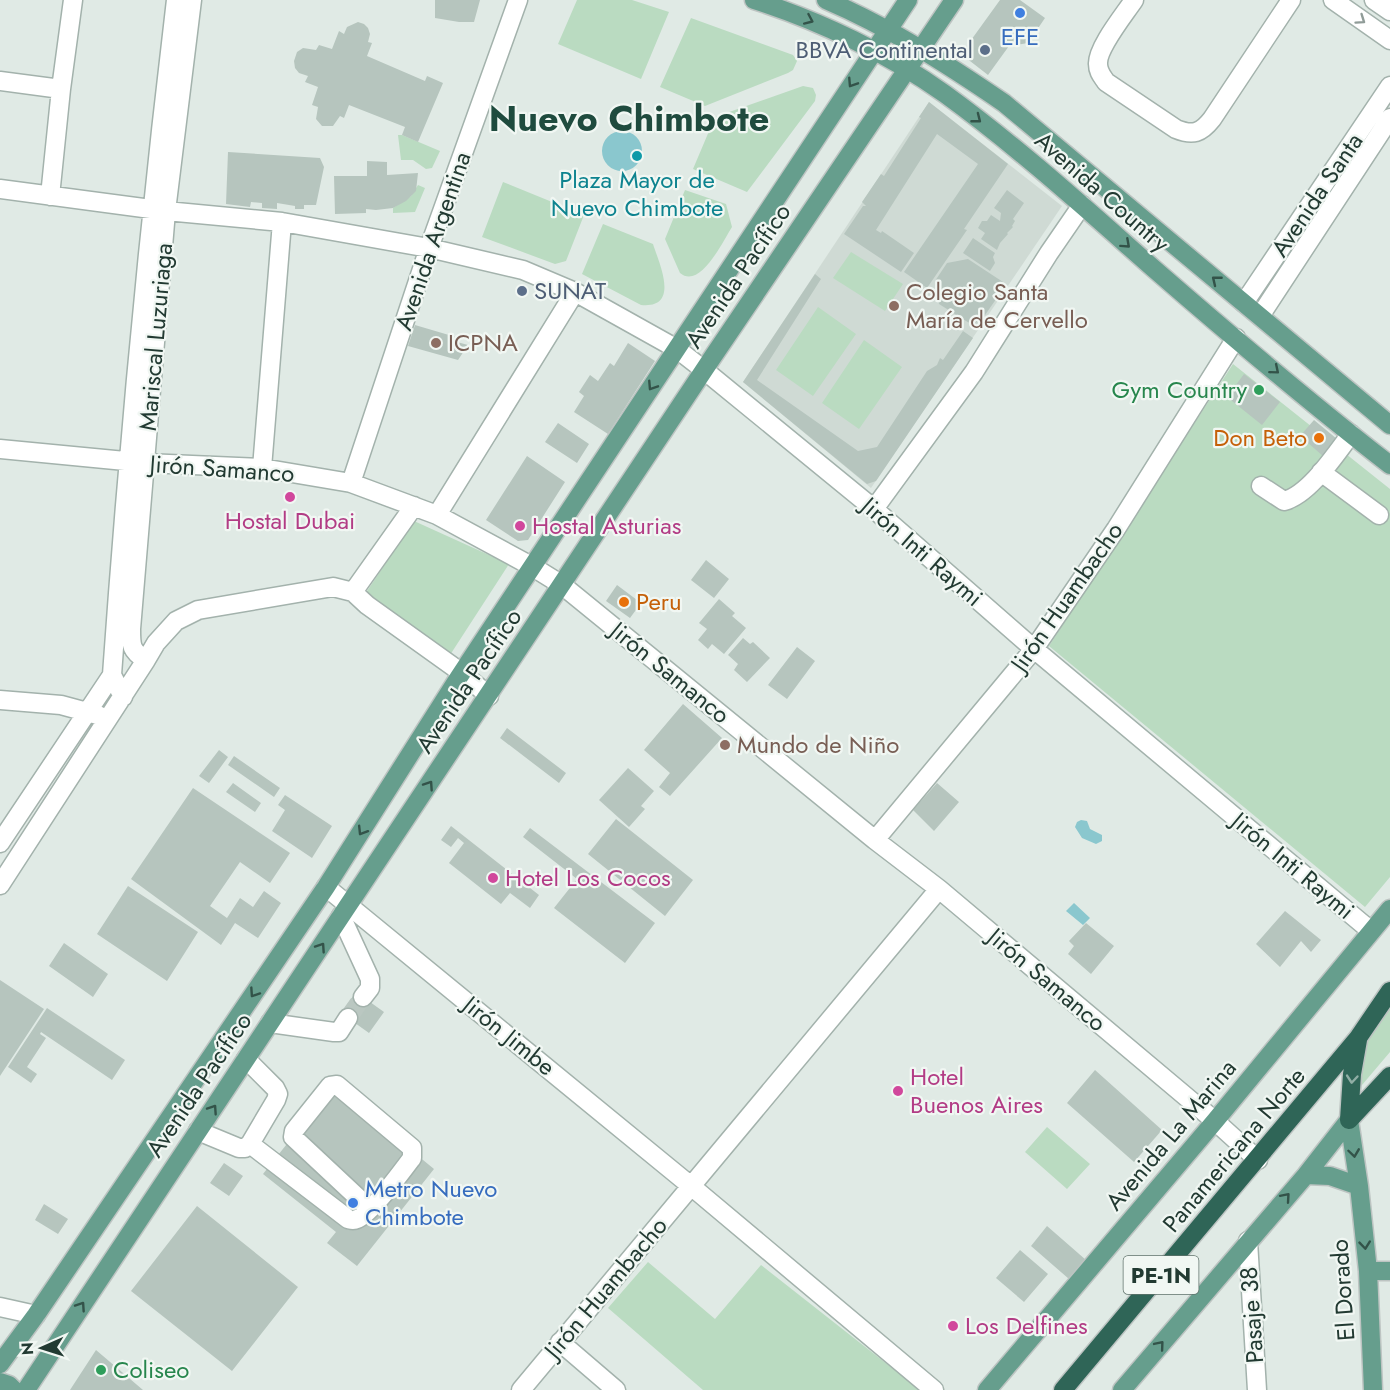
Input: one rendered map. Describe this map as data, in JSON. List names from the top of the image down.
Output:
{
  "streets": {
    "highway": ["Panamericana Norte", "PE-1N"],
    "main road": [
      "Avenida Country",
      "Avenida Pacífico",
      "Avenida La Marina",
      "El Dorado"
    ],
    "street": [
      "Avenida Santa",
      "Avenida Argentina",
      "Mariscal Luzuriaga",
      "Jirón Samanco",
      "Jirón Inti Raymi",
      "Jirón Huambacho",
      "Jirón Jimbe",
      "Pasaje 38"
    ]
  },
  "crossings": [
    ["Avenida Country", "Avenida Santa"],
    ["Avenida Country", "Avenida Pacífico"],
    ["Avenida Country", "Jirón Huambacho"],
    ["Avenida Argentina", "Jirón Samanco"],
    ["Avenida Argentina", "Jirón Inti Raymi"],
    ["Avenida Pacífico", "Jirón Samanco"],
    ["Avenida Pacífico", "Jirón Inti Raymi"],
    ["Avenida Pacífico", "Jirón Jimbe"],
    ["Mariscal Luzuriaga", "Jirón Samanco"],
    ["Mariscal Luzuriaga", "Jirón Inti Raymi"],
    ["Jirón Samanco", "Jirón Huambacho"],
    ["Jirón Samanco", "Avenida La Marina"],
    ["Jirón Samanco", "Panamericana Norte"],
    ["Jirón Inti Raymi", "Jirón Huambacho"],
    ["Jirón Inti Raymi", "Avenida La Marina"],
    ["Jirón Huambacho", "Jirón Jimbe"]
  ],
  "one_way": ["El Dorado"],
  "districts": ["Nuevo Chimbote"],
  "places": [
    "EFE",
    "BBVA Continental",
    "Plaza Mayor de Nuevo Chimbote",
    "SUNAT",
    "Colegio Santa María de Cervello",
    "ICPNA",
    "Gym Country",
    "Don Beto",
    "Hostal Dubai",
    "Hostal Asturias",
    "Peru",
    "Mundo de Niño",
    "Hotel Los Cocos",
    "Hotel Buenos Aires",
    "Metro Nuevo Chimbote",
    "Los Delfines",
    "Coliseo"
  ],
  "north": "left"
}
